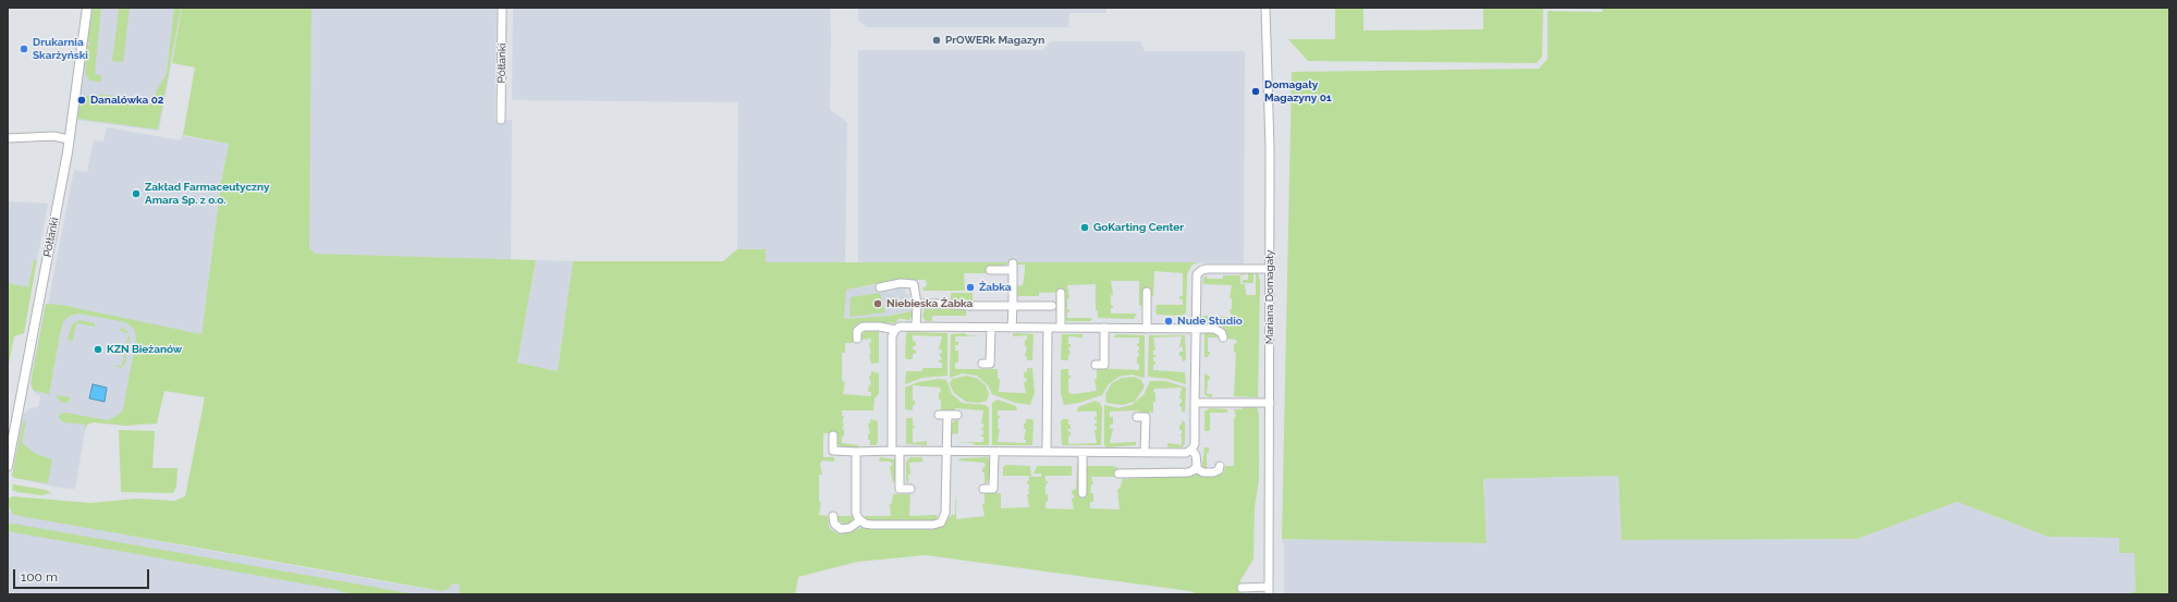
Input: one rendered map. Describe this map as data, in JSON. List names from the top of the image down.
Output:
{
  "streets": {
    "street": ["Półłanki", "Mariana Domagały"]
  },
  "places": [
    "PrOWERk Magazyn",
    "Drukarnia Skarżyński",
    "Domagały Magazyny 01",
    "Danalówka 02",
    "Zakład Farmaceutyczny Amara Sp. z o.o.",
    "GoKarting Center",
    "Żabka",
    "Niebieska Żabka",
    "Nude Studio",
    "KZN Bieżanów"
  ],
  "scale_bar": "100 m"
}
